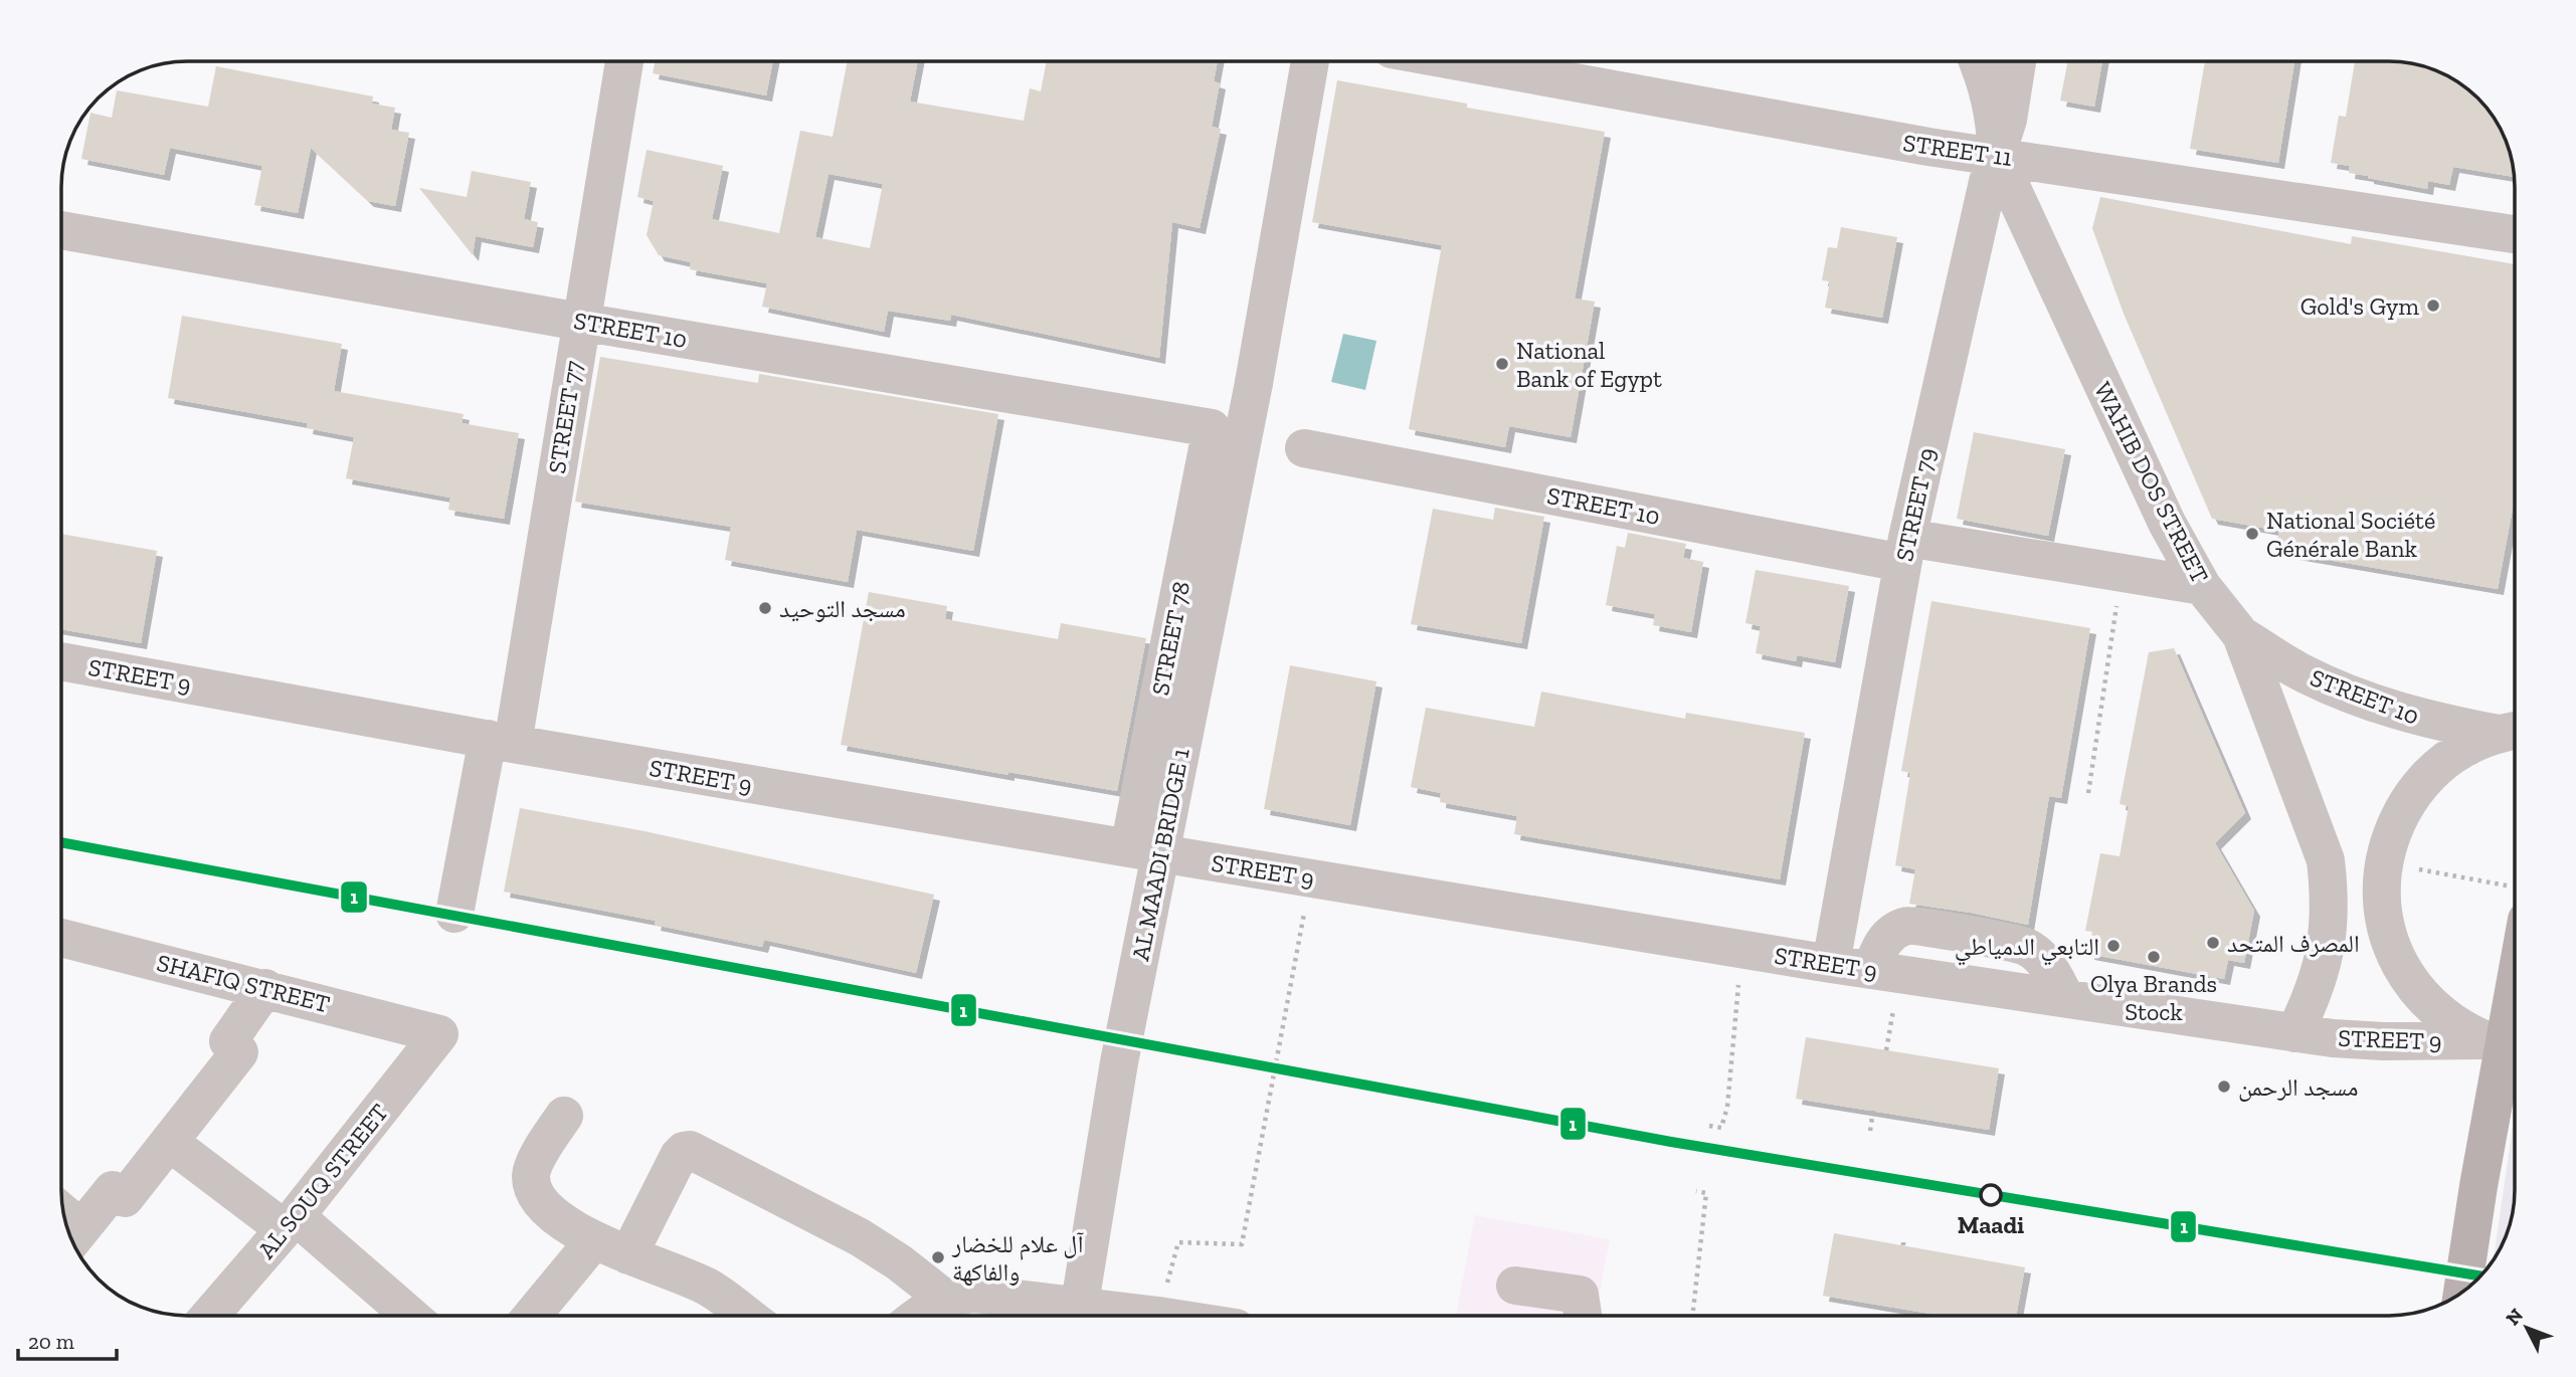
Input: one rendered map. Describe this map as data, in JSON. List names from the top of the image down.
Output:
{
  "streets": {
    "street": [
      "STREET 11",
      "STREET 10",
      "STREET 77",
      "WAHIB DOS STREET",
      "STREET 79",
      "STREET 78",
      "STREET 9",
      "AL MAADI BRIDGE 1",
      "SHAFIQ STREET",
      "AL SOUQ STREET"
    ]
  },
  "crossings": [
    ["STREET 11", "WAHIB DOS STREET"],
    ["STREET 11", "STREET 79"],
    ["STREET 10", "STREET 77"],
    ["STREET 10", "WAHIB DOS STREET"],
    ["STREET 10", "STREET 79"],
    ["STREET 10", "STREET 78"],
    ["STREET 77", "STREET 9"],
    ["WAHIB DOS STREET", "STREET 79"],
    ["WAHIB DOS STREET", "STREET 9"],
    ["STREET 79", "STREET 9"],
    ["STREET 78", "STREET 9"],
    ["SHAFIQ STREET", "AL SOUQ STREET"]
  ],
  "places": [
    "Gold's Gym",
    "National Bank of Egypt",
    "National Société Générale Bank",
    "مسجد التوحيد",
    "المصرف المتحد",
    "التابعي الدمياطي",
    "Olya Brands Stock",
    "مسجد الرحمن",
    "Maadi",
    "آل علام للخضار والفاكهة"
  ],
  "lines": ["metro line 1"],
  "scale_bar": "20 m",
  "north": "top left"
}
